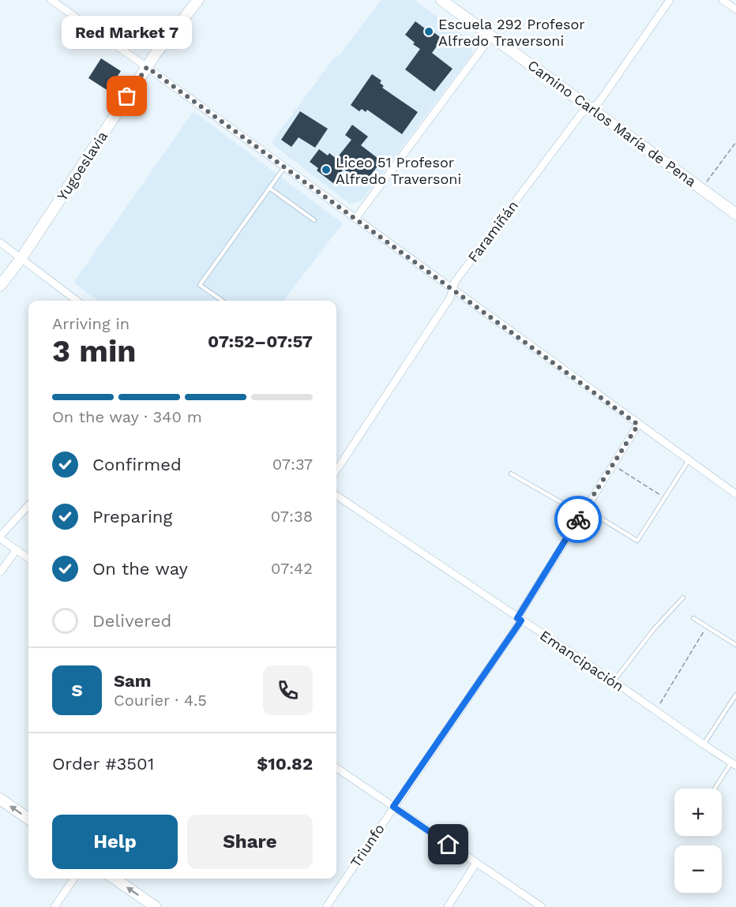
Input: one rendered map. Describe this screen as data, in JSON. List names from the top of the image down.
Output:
{
  "streets": {
    "street": [
      "Camino Carlos María de Pena",
      "Yugoeslavia",
      "Faramiñán",
      "Emancipación",
      "Triunfo"
    ]
  },
  "crossings": [
    ["Camino Carlos María de Pena", "Faramiñán"],
    ["Emancipación", "Triunfo"]
  ],
  "places": ["Escuela 292 Profesor Alfredo Traversoni", "Red Market 7", "Liceo 51 Profesor Alfredo Traversoni"],
  "page": {
    "bubble": "Red Market 7",
    "heading": ["3 min", "Arriving in", "07:52–07:57"],
    "panel": [
      "Sam",
      "Courier · 4.5",
      "Order #3501",
      "$10.82"
    ],
    "bar": "On the way · 340 m",
    "list": [
      ["Confirmed", "07:37"],
      ["Preparing", "07:38"],
      ["On the way", "07:42"],
      "Delivered"
    ],
    "round": "S",
    "map_buttons": ["+", "−"],
    "buttons": ["Help", "Share"]
  }
}
